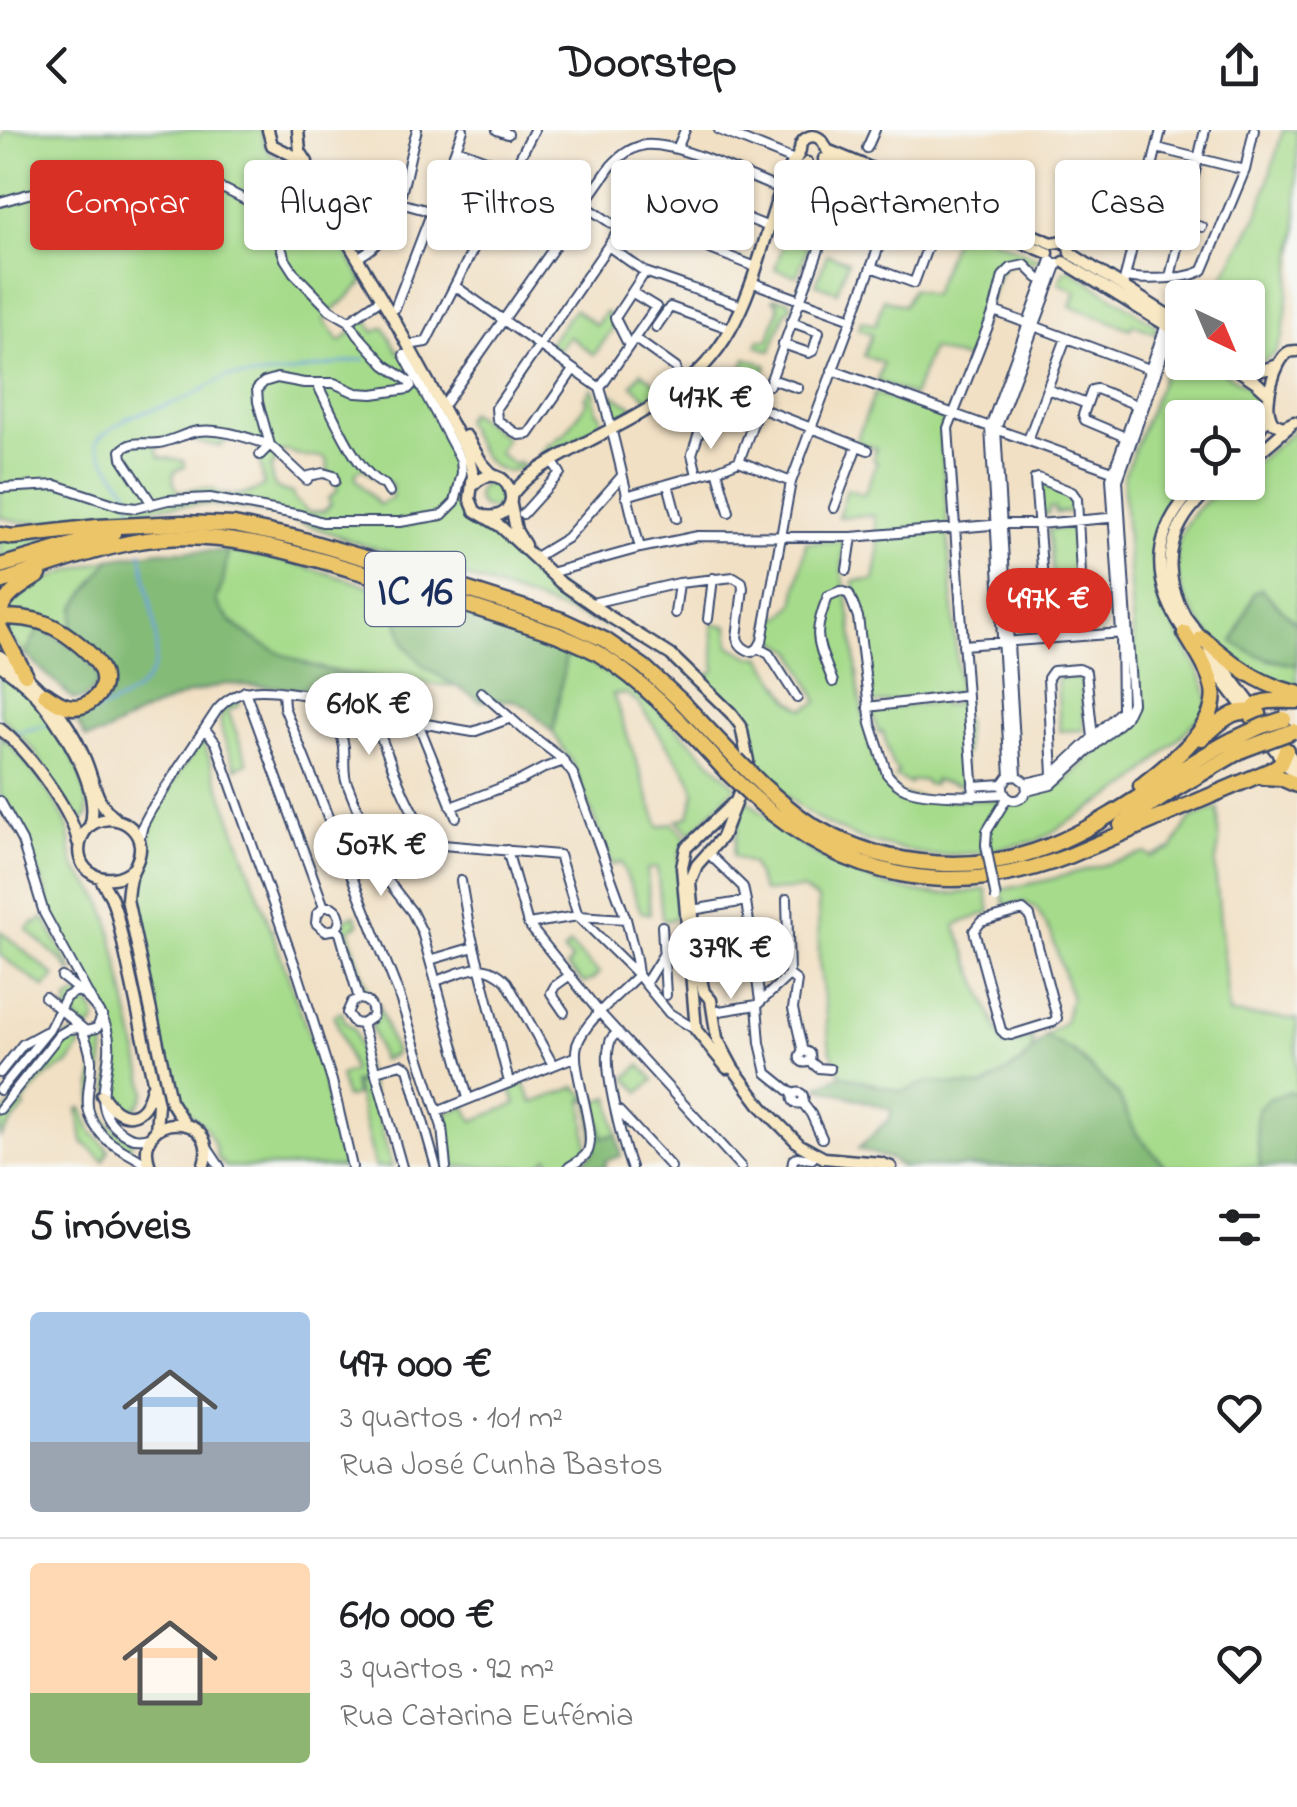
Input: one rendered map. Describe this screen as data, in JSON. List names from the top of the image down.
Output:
{
  "streets": {
    "highway": ["IC 16"]
  },
  "north": "bottom right",
  "page": {
    "header": "Doorstep",
    "chip": [
      "Comprar",
      "Alugar",
      "Filtros",
      "Novo",
      "Apartamento",
      "Casa"
    ],
    "price": [
      "417K €",
      "497K €",
      "610K €",
      "507K €",
      "379K €"
    ],
    "heading": "5 imóveis",
    "list": [
      {
        "name": "497 000 €",
        "note": "3 quartos · 101 m² · Rua José Cunha Bastos"
      },
      {
        "name": "610 000 €",
        "note": "3 quartos · 92 m² · Rua Catarina Eufémia"
      }
    ]
  }
}
